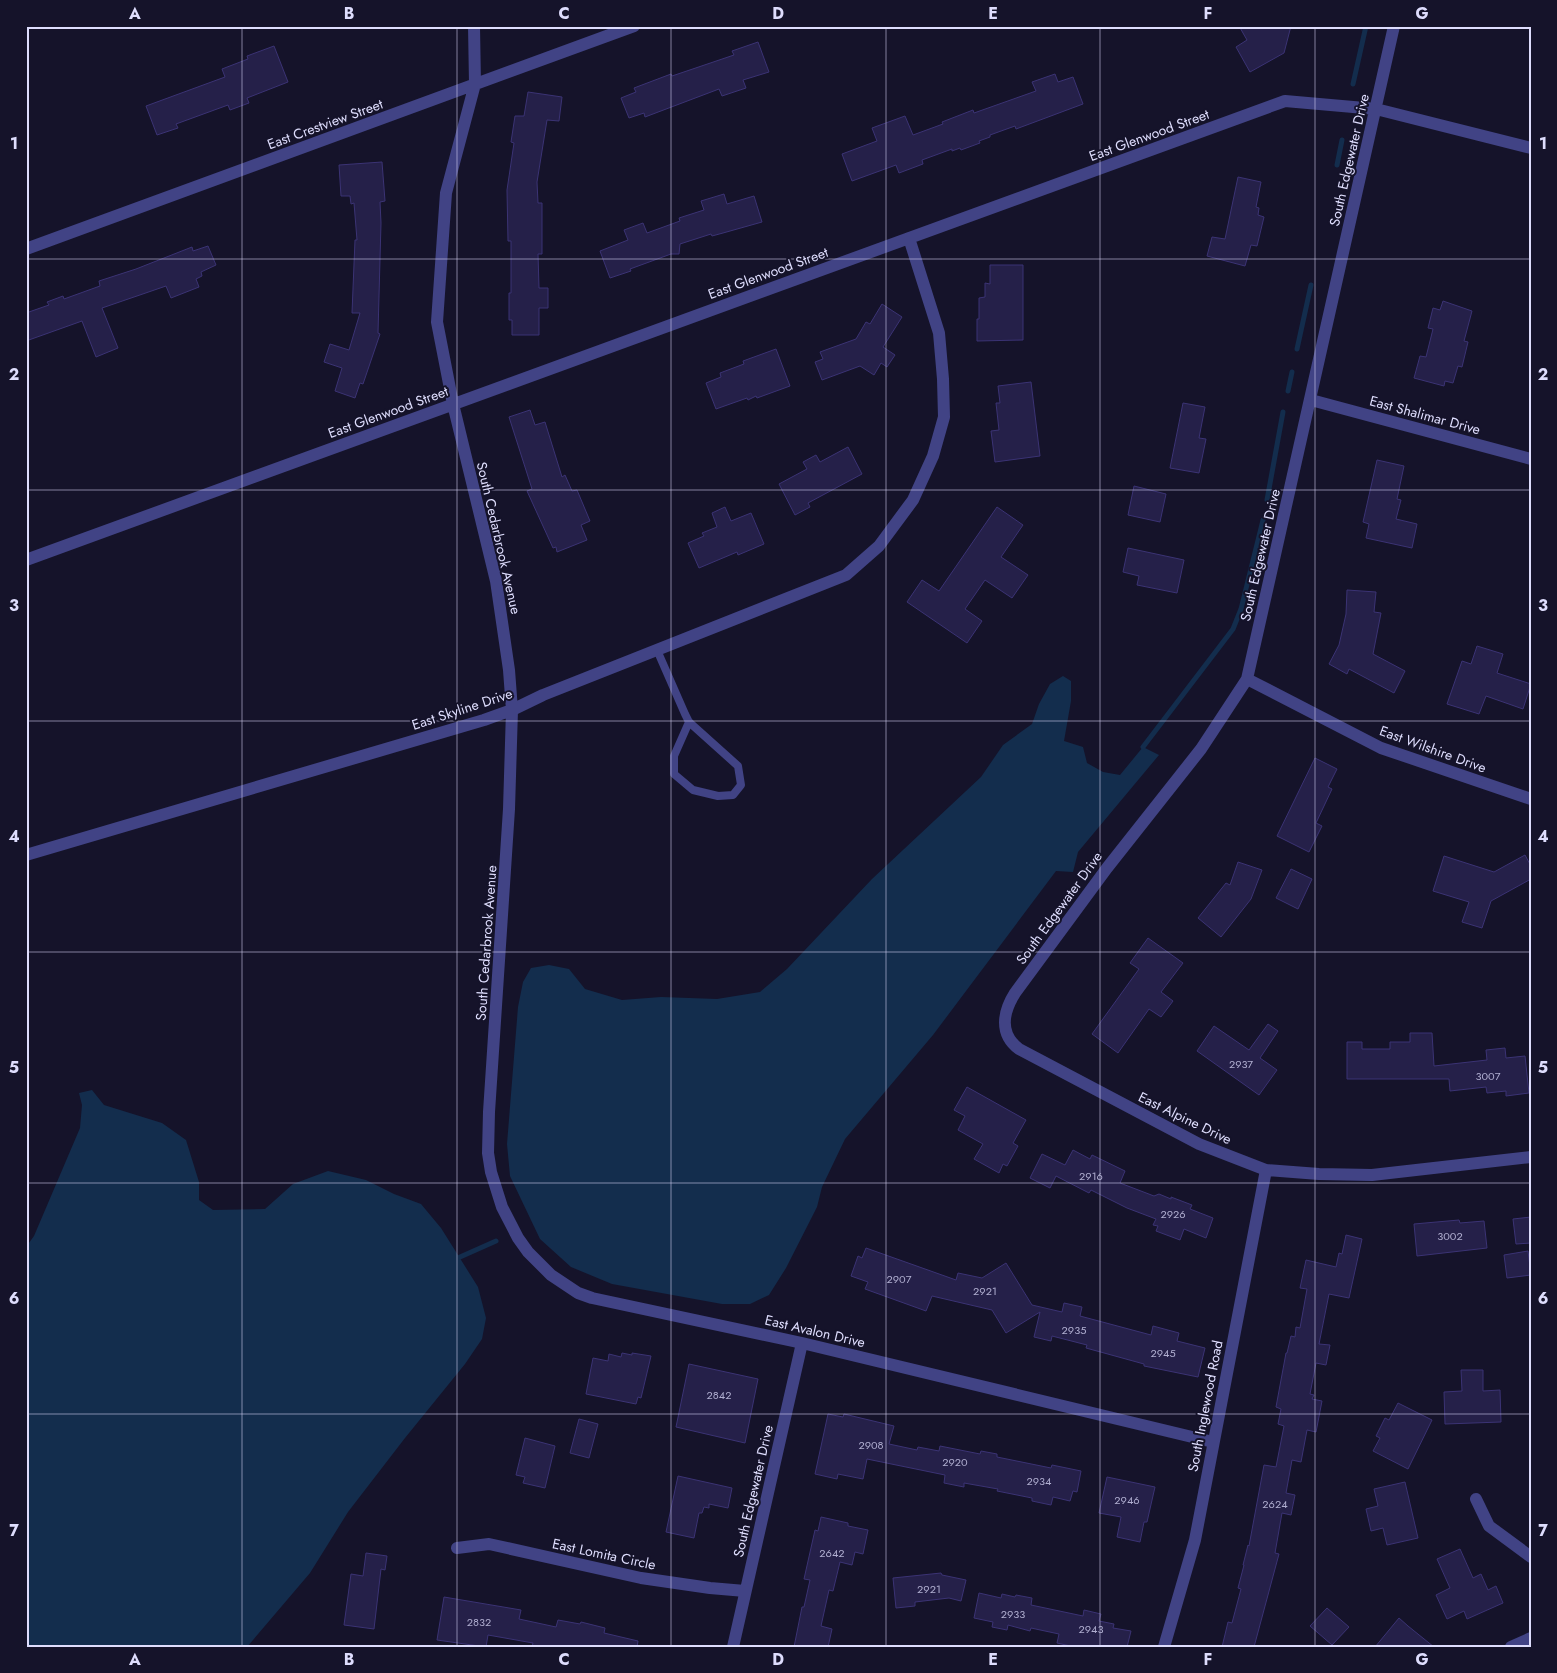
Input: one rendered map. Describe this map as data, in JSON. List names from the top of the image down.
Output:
{
  "streets": {
    "street": [
      "East Crestview Street",
      "East Glenwood Street",
      "South Edgewater Drive",
      "East Shalimar Drive",
      "South Cedarbrook Avenue",
      "East Skyline Drive",
      "East Wilshire Drive",
      "East Alpine Drive",
      "East Avalon Drive",
      "South Inglewood Road",
      "East Lomita Circle"
    ]
  },
  "crossings": [
    ["East Crestview Street", "South Cedarbrook Avenue"],
    ["East Glenwood Street", "South Edgewater Drive"],
    ["East Glenwood Street", "South Cedarbrook Avenue"],
    ["East Glenwood Street", "East Skyline Drive"],
    ["South Edgewater Drive", "East Shalimar Drive"],
    ["South Edgewater Drive", "East Wilshire Drive"],
    ["South Edgewater Drive", "East Alpine Drive"],
    ["South Edgewater Drive", "East Avalon Drive"],
    ["South Edgewater Drive", "East Lomita Circle"],
    ["South Cedarbrook Avenue", "East Skyline Drive"],
    ["South Cedarbrook Avenue", "East Avalon Drive"],
    ["East Alpine Drive", "South Inglewood Road"],
    ["East Avalon Drive", "South Inglewood Road"]
  ],
  "house_numbers": [
    "2937",
    "3007",
    "2916",
    "2926",
    "3002",
    "2907",
    "2921",
    "2935",
    "2945",
    "2842",
    "2908",
    "2920",
    "2934",
    "2946",
    "2624",
    "2642",
    "2921",
    "2933",
    "2832",
    "2943"
  ],
  "grid": {
    "columns": [
      "A",
      "B",
      "C",
      "D",
      "E",
      "F",
      "G"
    ],
    "rows": [
      "1",
      "2",
      "3",
      "4",
      "5",
      "6",
      "7"
    ]
  }
}
